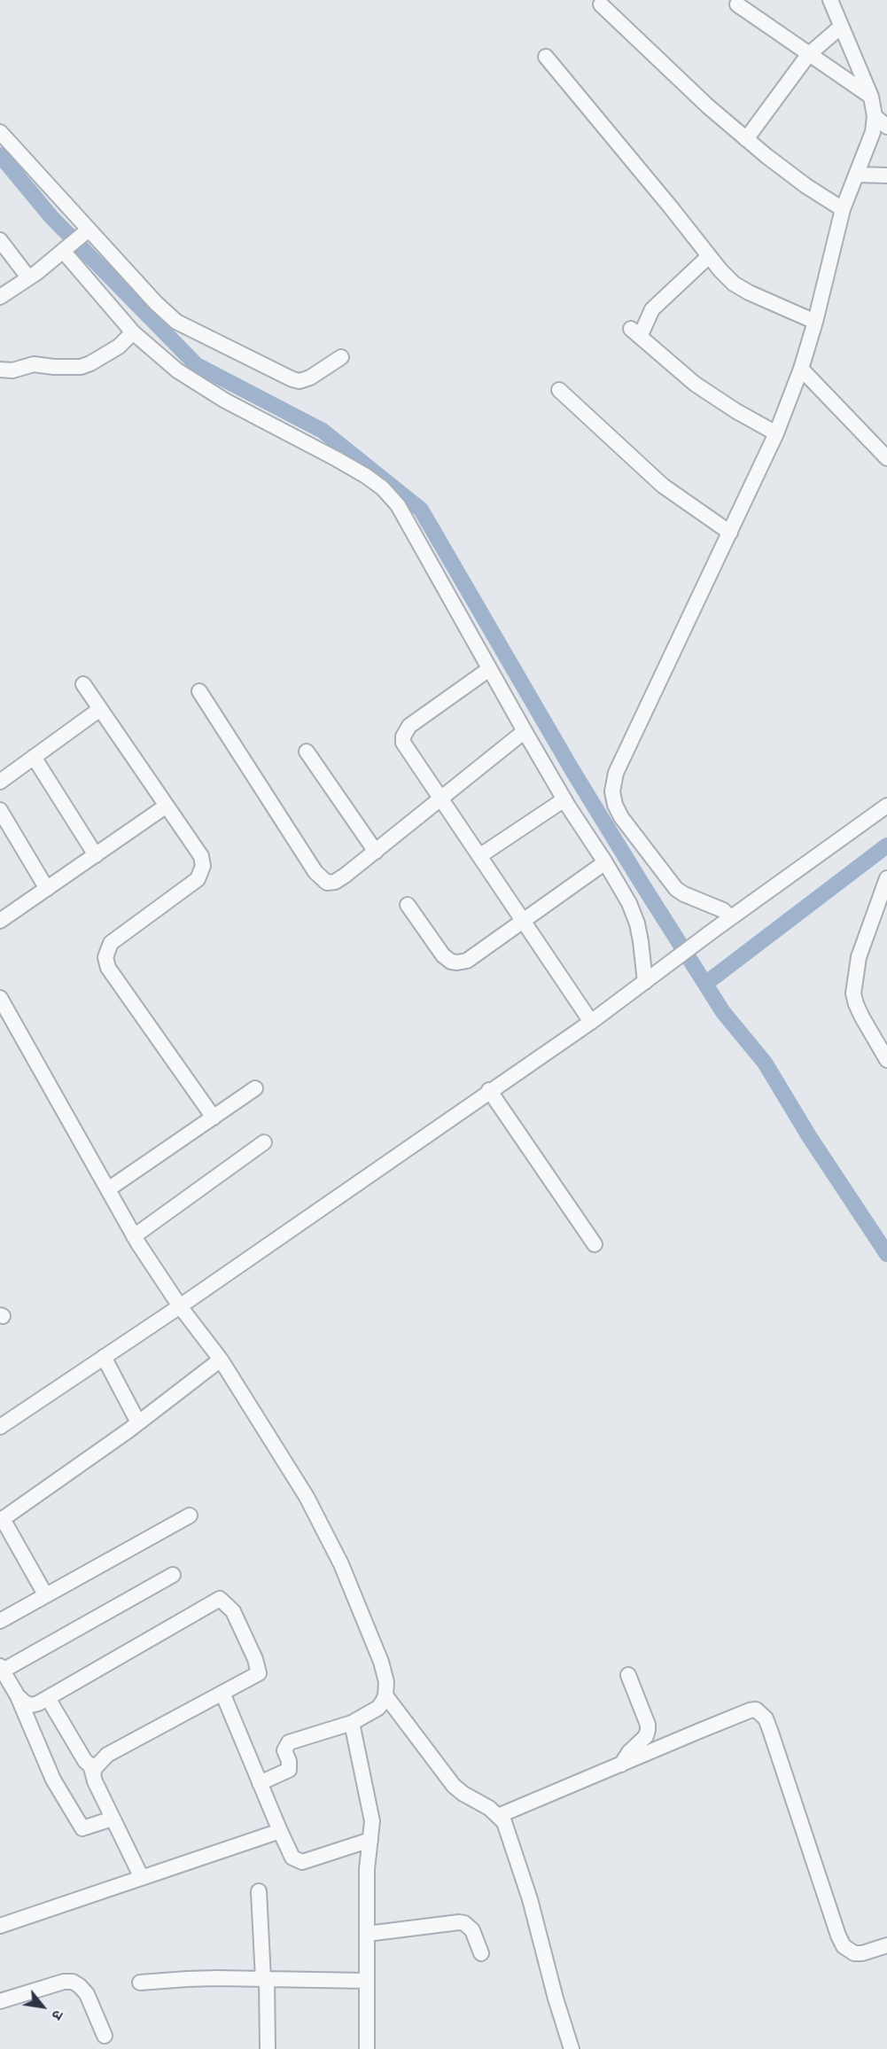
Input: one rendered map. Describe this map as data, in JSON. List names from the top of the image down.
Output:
{
  "north": "bottom right"
}
